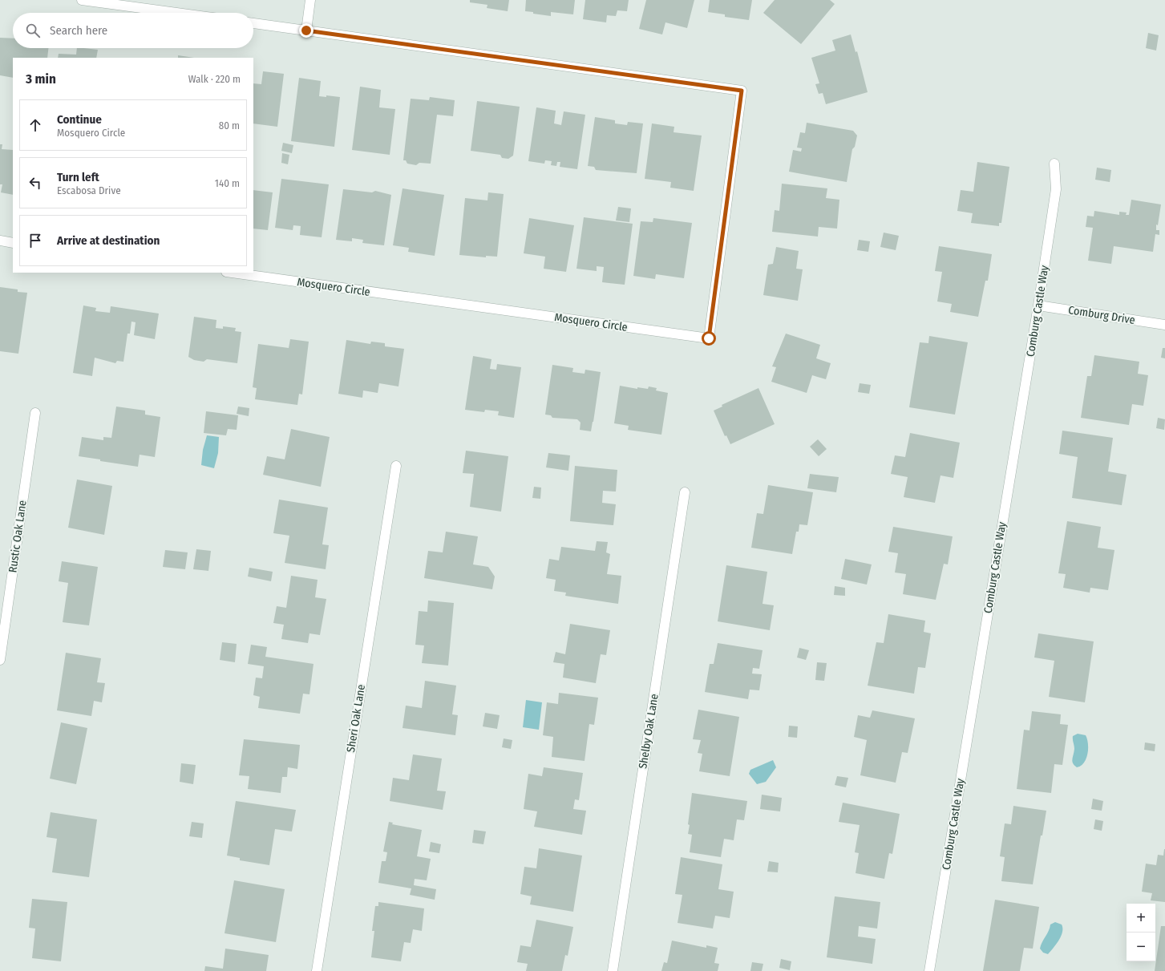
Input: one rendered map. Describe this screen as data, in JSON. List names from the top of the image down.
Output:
{
  "streets": {
    "street": [
      "Mosquero Circle",
      "Comburg Castle Way",
      "Comburg Drive",
      "Rustic Oak Lane",
      "Sheri Oak Lane",
      "Shelby Oak Lane"
    ]
  },
  "crossings": [
    ["Comburg Castle Way", "Comburg Drive"]
  ],
  "page": {
    "search": "Search here",
    "heading": ["3 min", "Walk · 220 m"],
    "list": [
      ["Continue", "Mosquero Circle", "80 m"],
      ["Turn left", "Escabosa Drive", "140 m"],
      "Arrive at destination"
    ],
    "map_buttons": ["+", "−"]
  }
}
